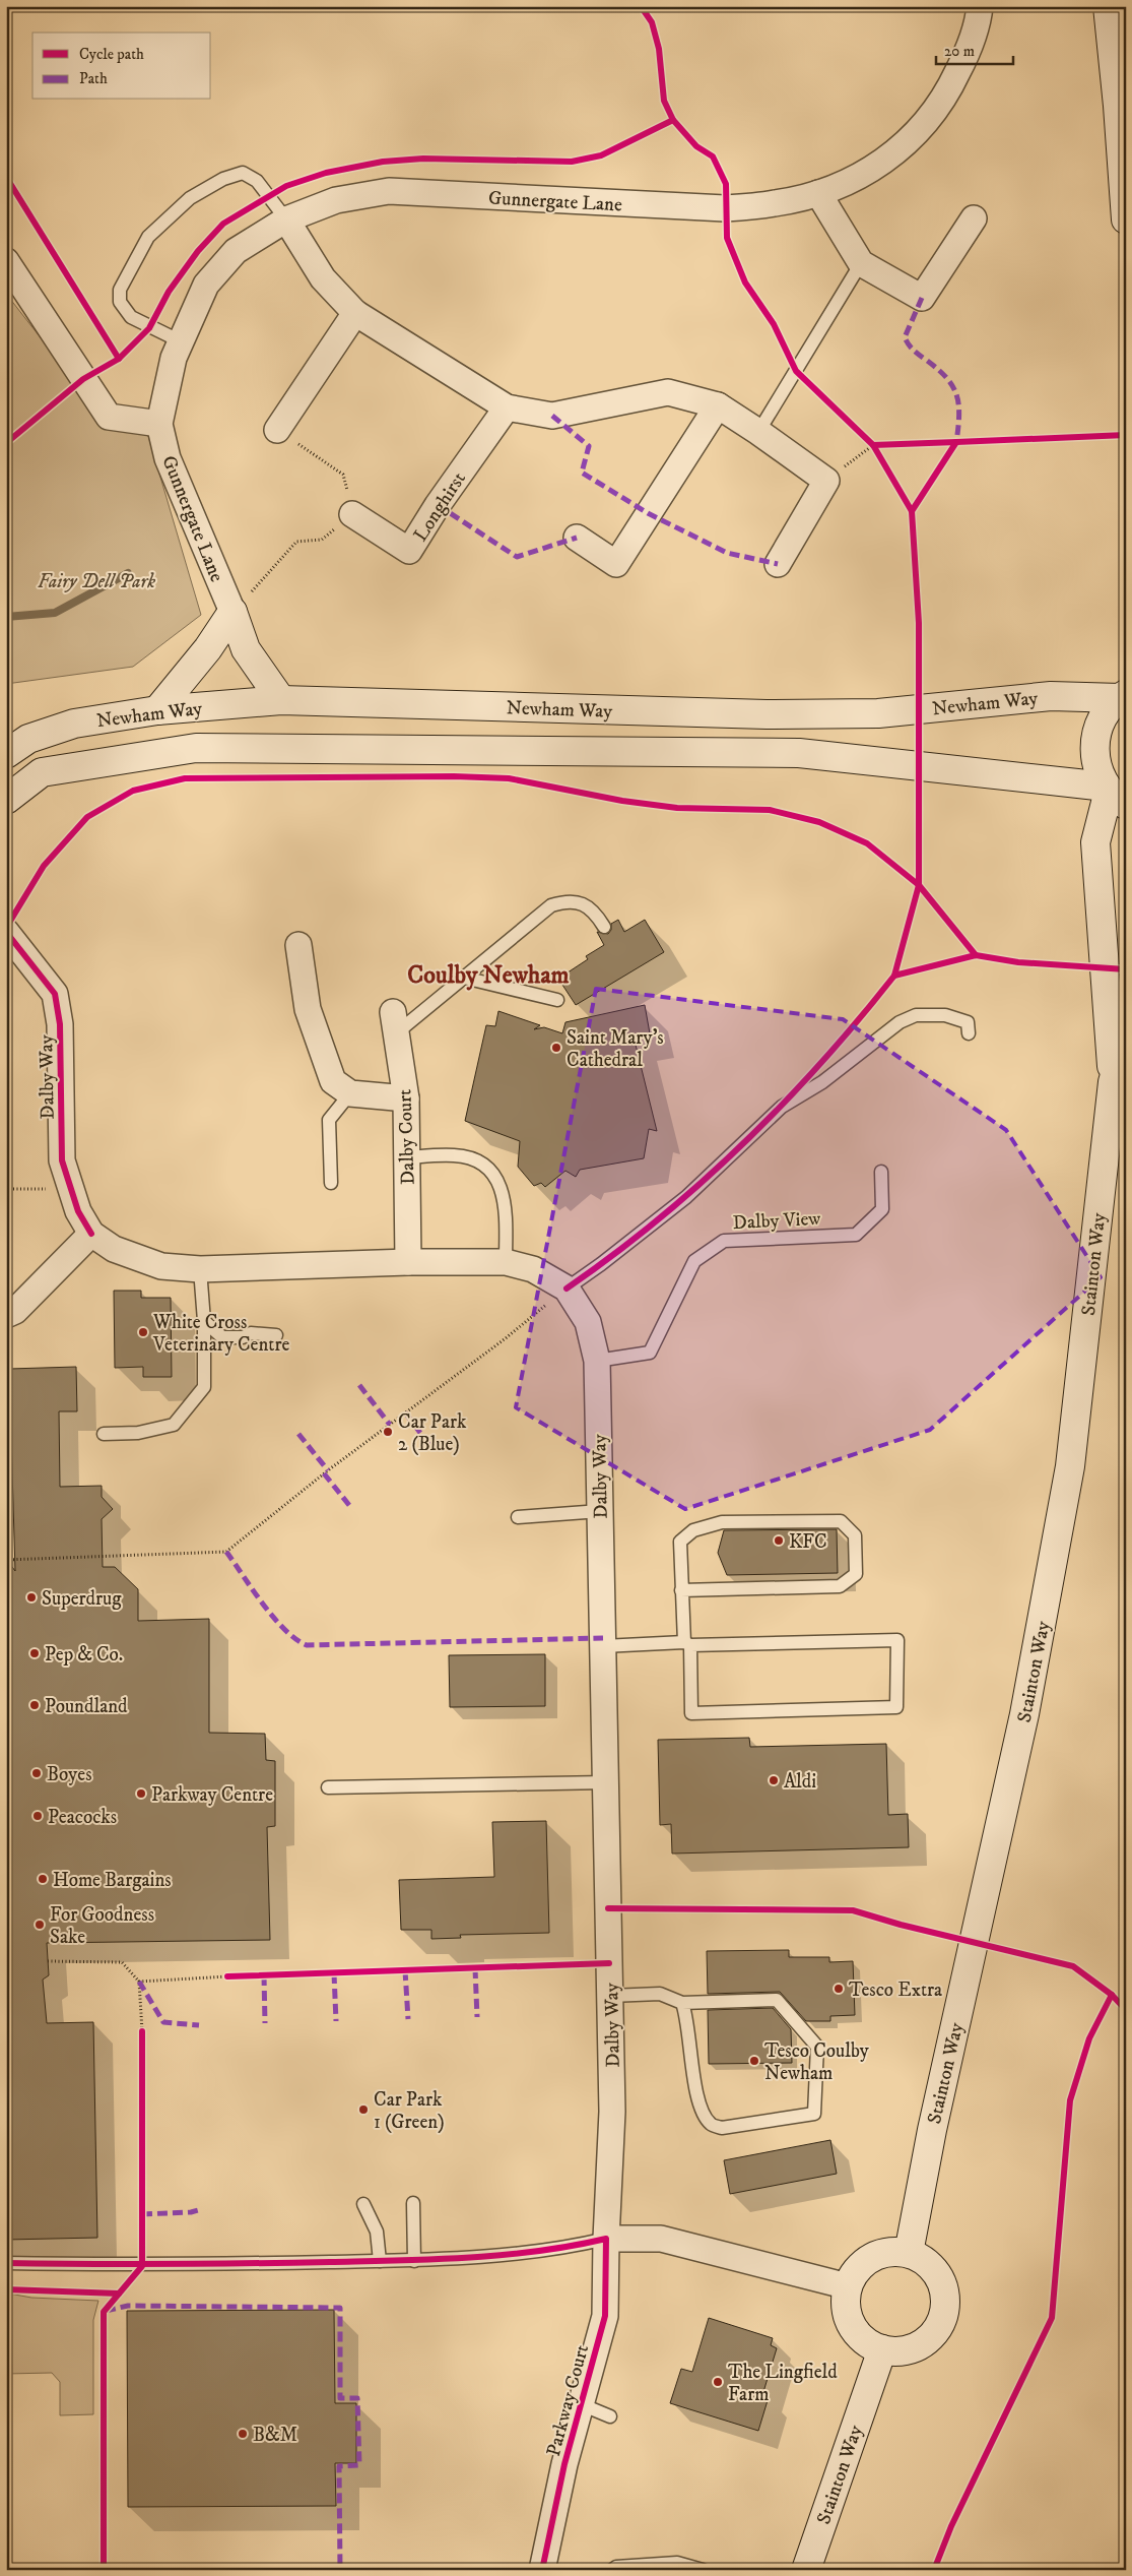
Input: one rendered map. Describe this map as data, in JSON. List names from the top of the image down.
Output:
{
  "streets": {
    "street": [
      "Gunnergate Lane",
      "Longhirst",
      "Newham Way",
      "Dalby Way",
      "Dalby Court",
      "Stainton Way",
      "Parkway Court"
    ],
    "lane": ["Dalby View"]
  },
  "crossings": [
    ["Newham Way", "Stainton Way"],
    ["Dalby Way", "Dalby Court"],
    ["Dalby Way", "Dalby View"],
    ["Dalby Way", "Parkway Court"]
  ],
  "districts": ["Coulby Newham"],
  "parks": ["Fairy Dell Park"],
  "places": [
    "Saint Mary's Cathedral",
    "White Cross Veterinary Centre",
    "Car Park 2 (Blue)",
    "KFC",
    "Superdrug",
    "Pep & Co.",
    "Poundland",
    "Boyes",
    "Aldi",
    "Parkway Centre",
    "Peacocks",
    "Home Bargains",
    "For Goodness Sake",
    "Tesco Extra",
    "Tesco Coulby Newham",
    "Car Park 1 (Green)",
    "The Lingfield Farm",
    "B&M"
  ],
  "legend": ["Cycle path", "Path"],
  "scale_bar": "20 m"
}
